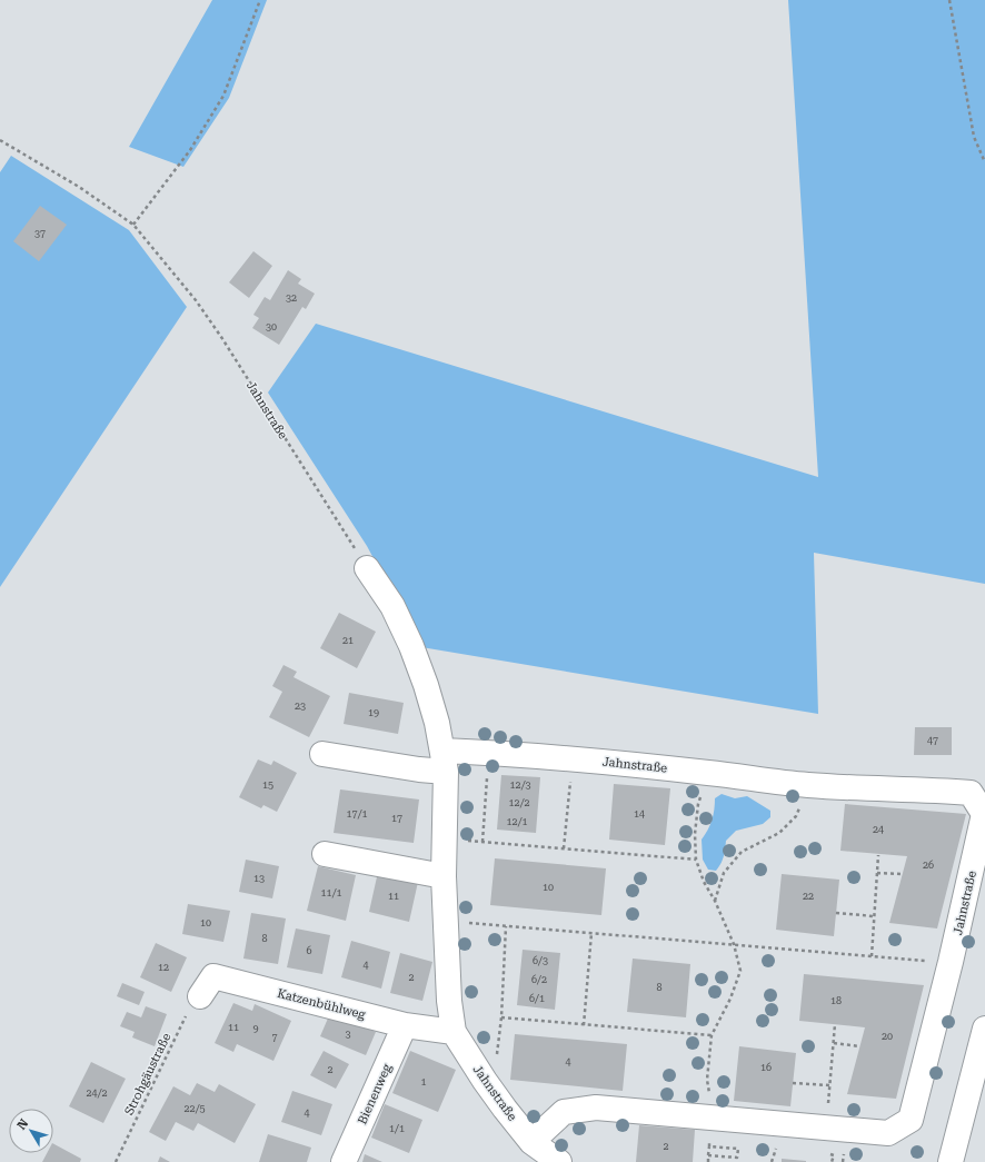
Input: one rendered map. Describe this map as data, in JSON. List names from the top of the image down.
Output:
{
  "streets": {
    "street": ["Jahnstraße", "Katzenbühlweg", "Bienenweg"],
    "path": ["Strohgäustraße"]
  },
  "crossings": [
    ["Jahnstraße", "Katzenbühlweg"],
    ["Katzenbühlweg", "Strohgäustraße"],
    ["Katzenbühlweg", "Bienenweg"]
  ],
  "house_numbers": [
    "37",
    "32",
    "30",
    "21",
    "23",
    "19",
    "47",
    "15",
    "12/3",
    "12/2",
    "17/1",
    "14",
    "17",
    "12/1",
    "24",
    "26",
    "13",
    "10",
    "11/1",
    "11",
    "22",
    "10",
    "8",
    "6",
    "6/3",
    "4",
    "12",
    "2",
    "6/2",
    "8",
    "6/1",
    "18",
    "11",
    "9",
    "3",
    "20",
    "7",
    "4",
    "16",
    "2",
    "1",
    "24/2",
    "22/5",
    "4",
    "1/1",
    "2"
  ],
  "north": "top left"
}
